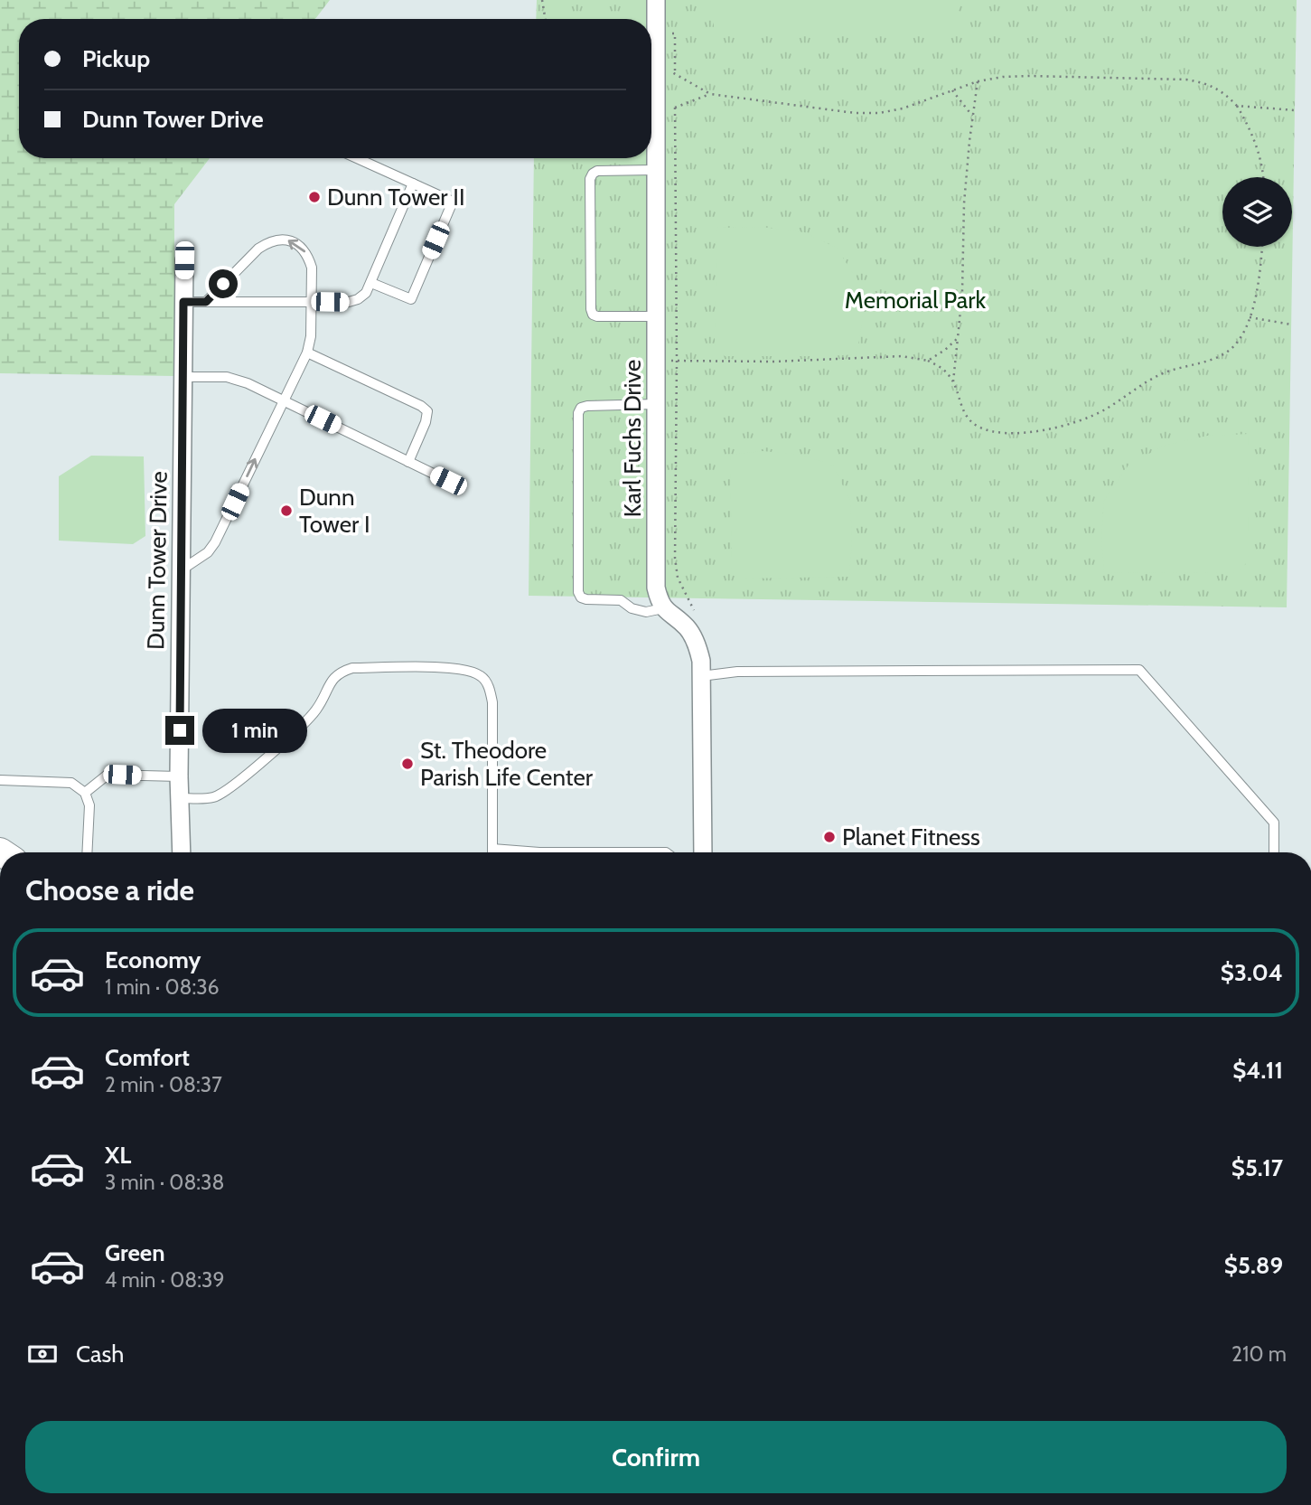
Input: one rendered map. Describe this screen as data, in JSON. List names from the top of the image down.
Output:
{
  "streets": {
    "street": ["Karl Fuchs Drive", "Dunn Tower Drive"]
  },
  "parks": ["Memorial Park"],
  "places": [
    "Dunn Tower II",
    "Dunn Tower I",
    "St. Theodore Parish Life Center",
    "Planet Fitness"
  ],
  "page": {
    "banner": ["Pickup", "Dunn Tower Drive"],
    "bubble": "1 min",
    "heading": "Choose a ride",
    "list": [
      {
        "name": "Economy",
        "note": "1 min · 08:36",
        "value": "$3.04"
      },
      {
        "name": "Comfort",
        "note": "2 min · 08:37",
        "value": "$4.11"
      },
      {
        "name": "XL",
        "note": "3 min · 08:38",
        "value": "$5.17"
      },
      {
        "name": "Green",
        "note": "4 min · 08:39",
        "value": "$5.89"
      }
    ],
    "pay": ["Cash", "210 m"],
    "buttons": "Confirm"
  }
}
